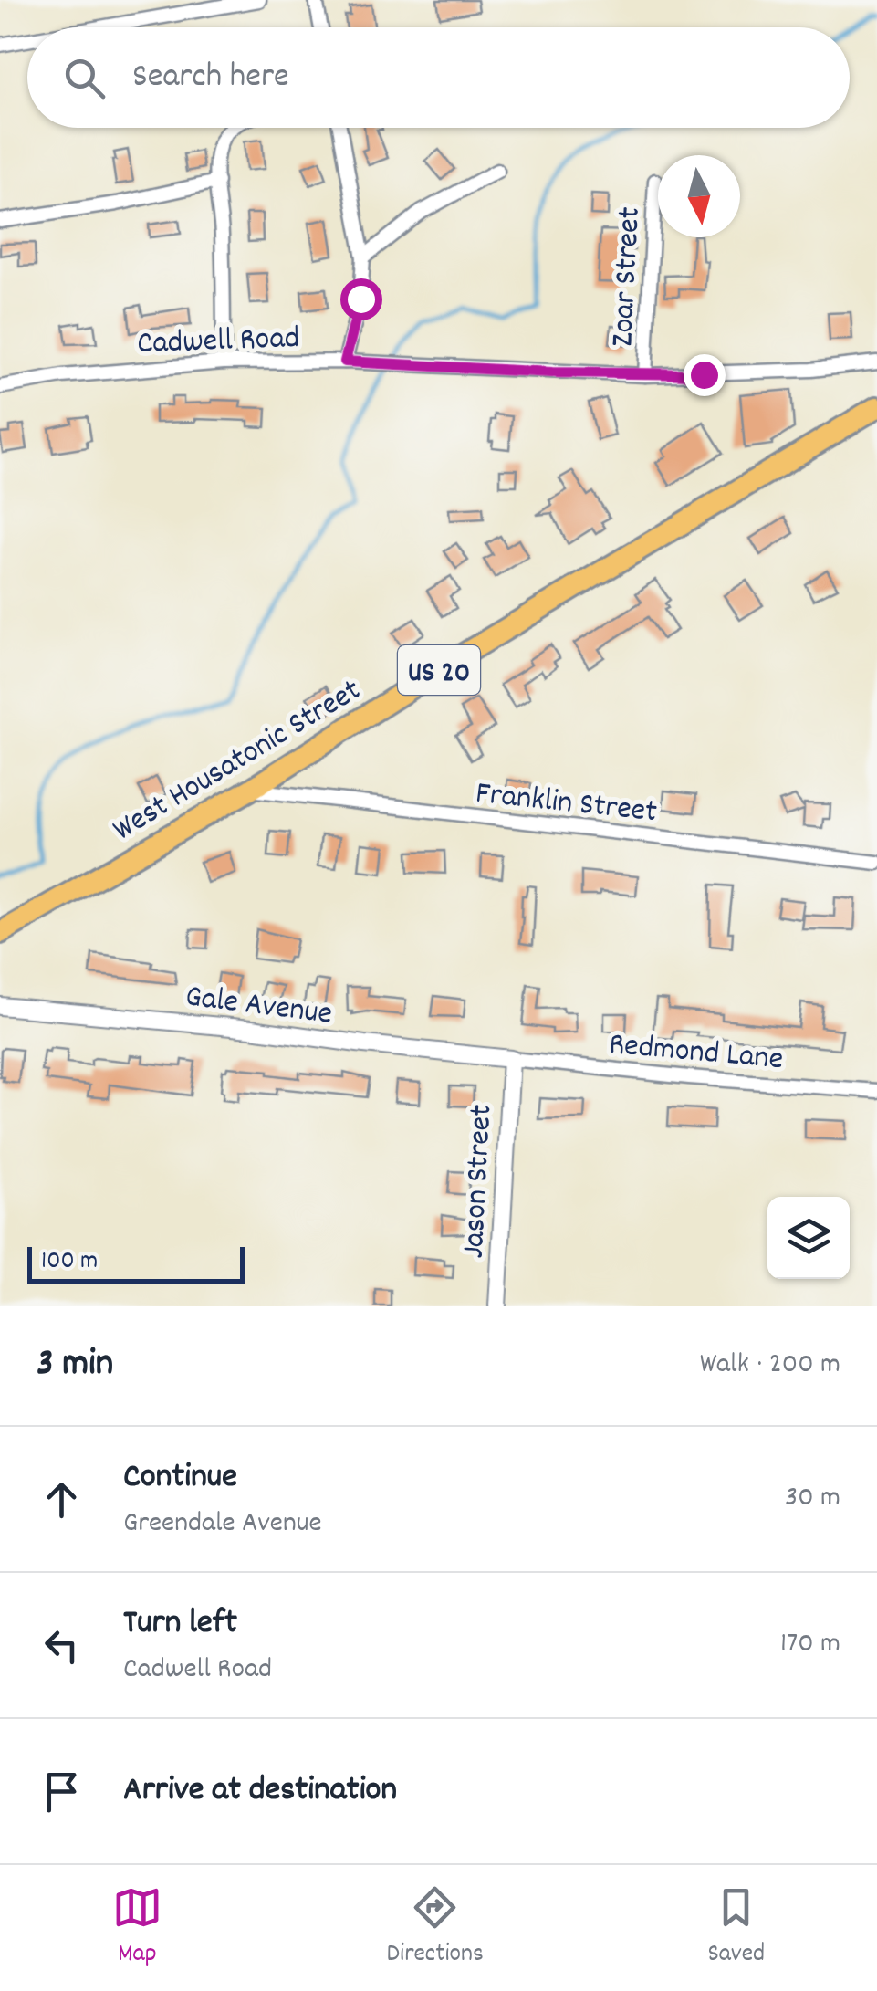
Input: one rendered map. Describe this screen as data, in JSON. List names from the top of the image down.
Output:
{
  "streets": {
    "highway": ["US 20", "West Housatonic Street"],
    "street": [
      "Zoar Street",
      "Cadwell Road",
      "Franklin Street",
      "Gale Avenue",
      "Redmond Lane",
      "Jason Street"
    ]
  },
  "crossings": [
    ["Zoar Street", "Cadwell Road"],
    ["West Housatonic Street", "Franklin Street"],
    ["Gale Avenue", "Redmond Lane"],
    ["Gale Avenue", "Jason Street"],
    ["Redmond Lane", "Jason Street"]
  ],
  "scale_bar": "100 m",
  "north": "bottom",
  "page": {
    "search": "Search here",
    "scale": "100 m",
    "heading": ["3 min", "Walk · 200 m"],
    "list": [
      ["Continue", "Greendale Avenue", "30 m"],
      ["Turn left", "Cadwell Road", "170 m"],
      "Arrive at destination"
    ],
    "nav": ["Map", "Directions", "Saved"]
  }
}
